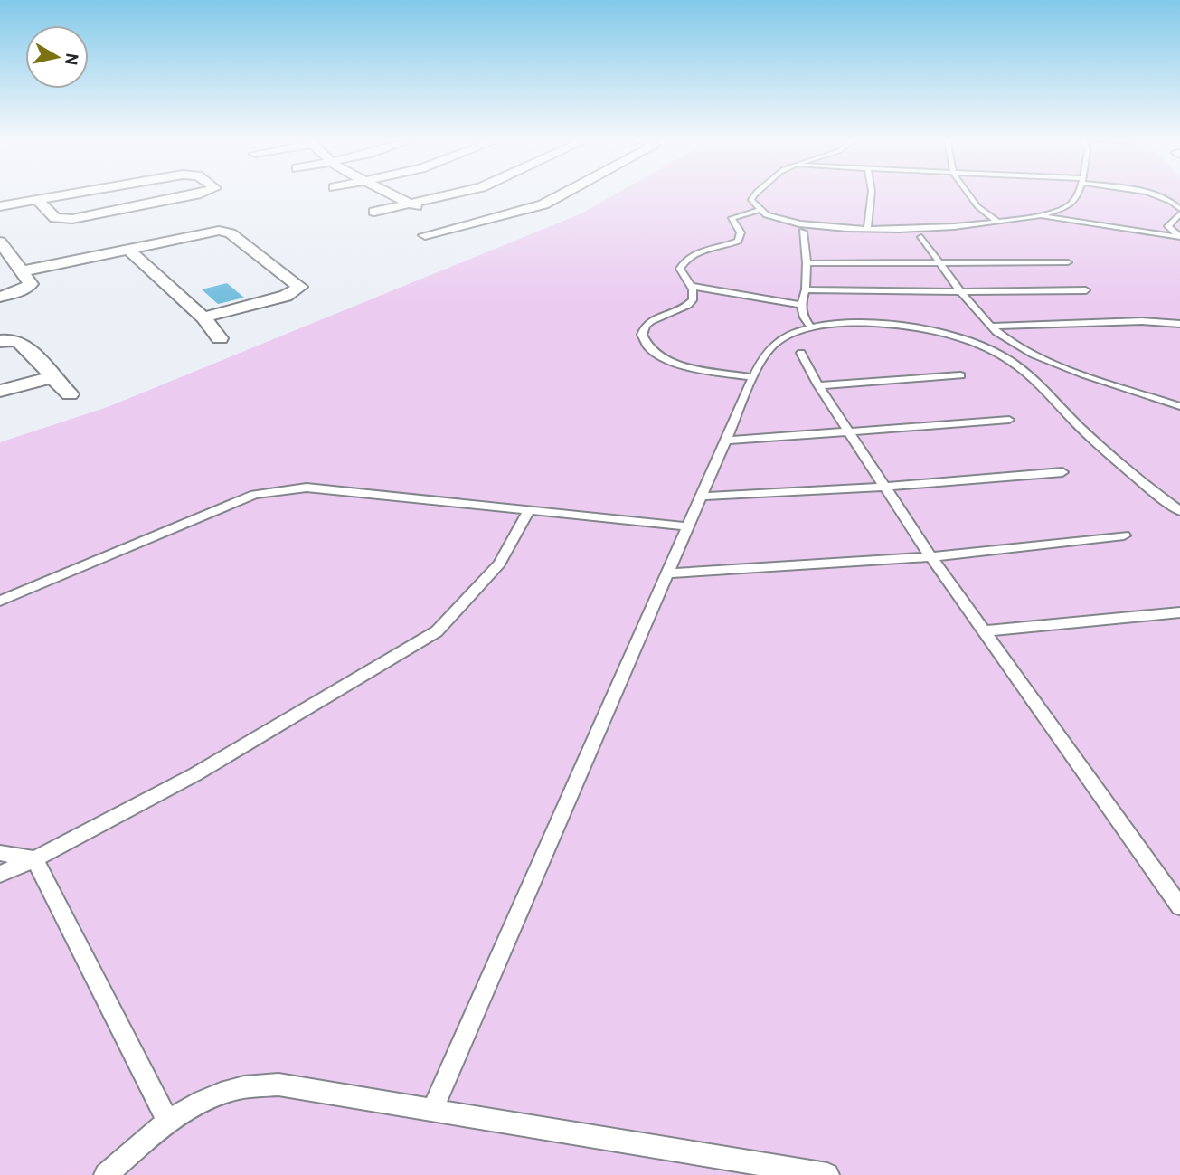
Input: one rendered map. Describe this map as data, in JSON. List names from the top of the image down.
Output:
{
  "north": "right"
}
